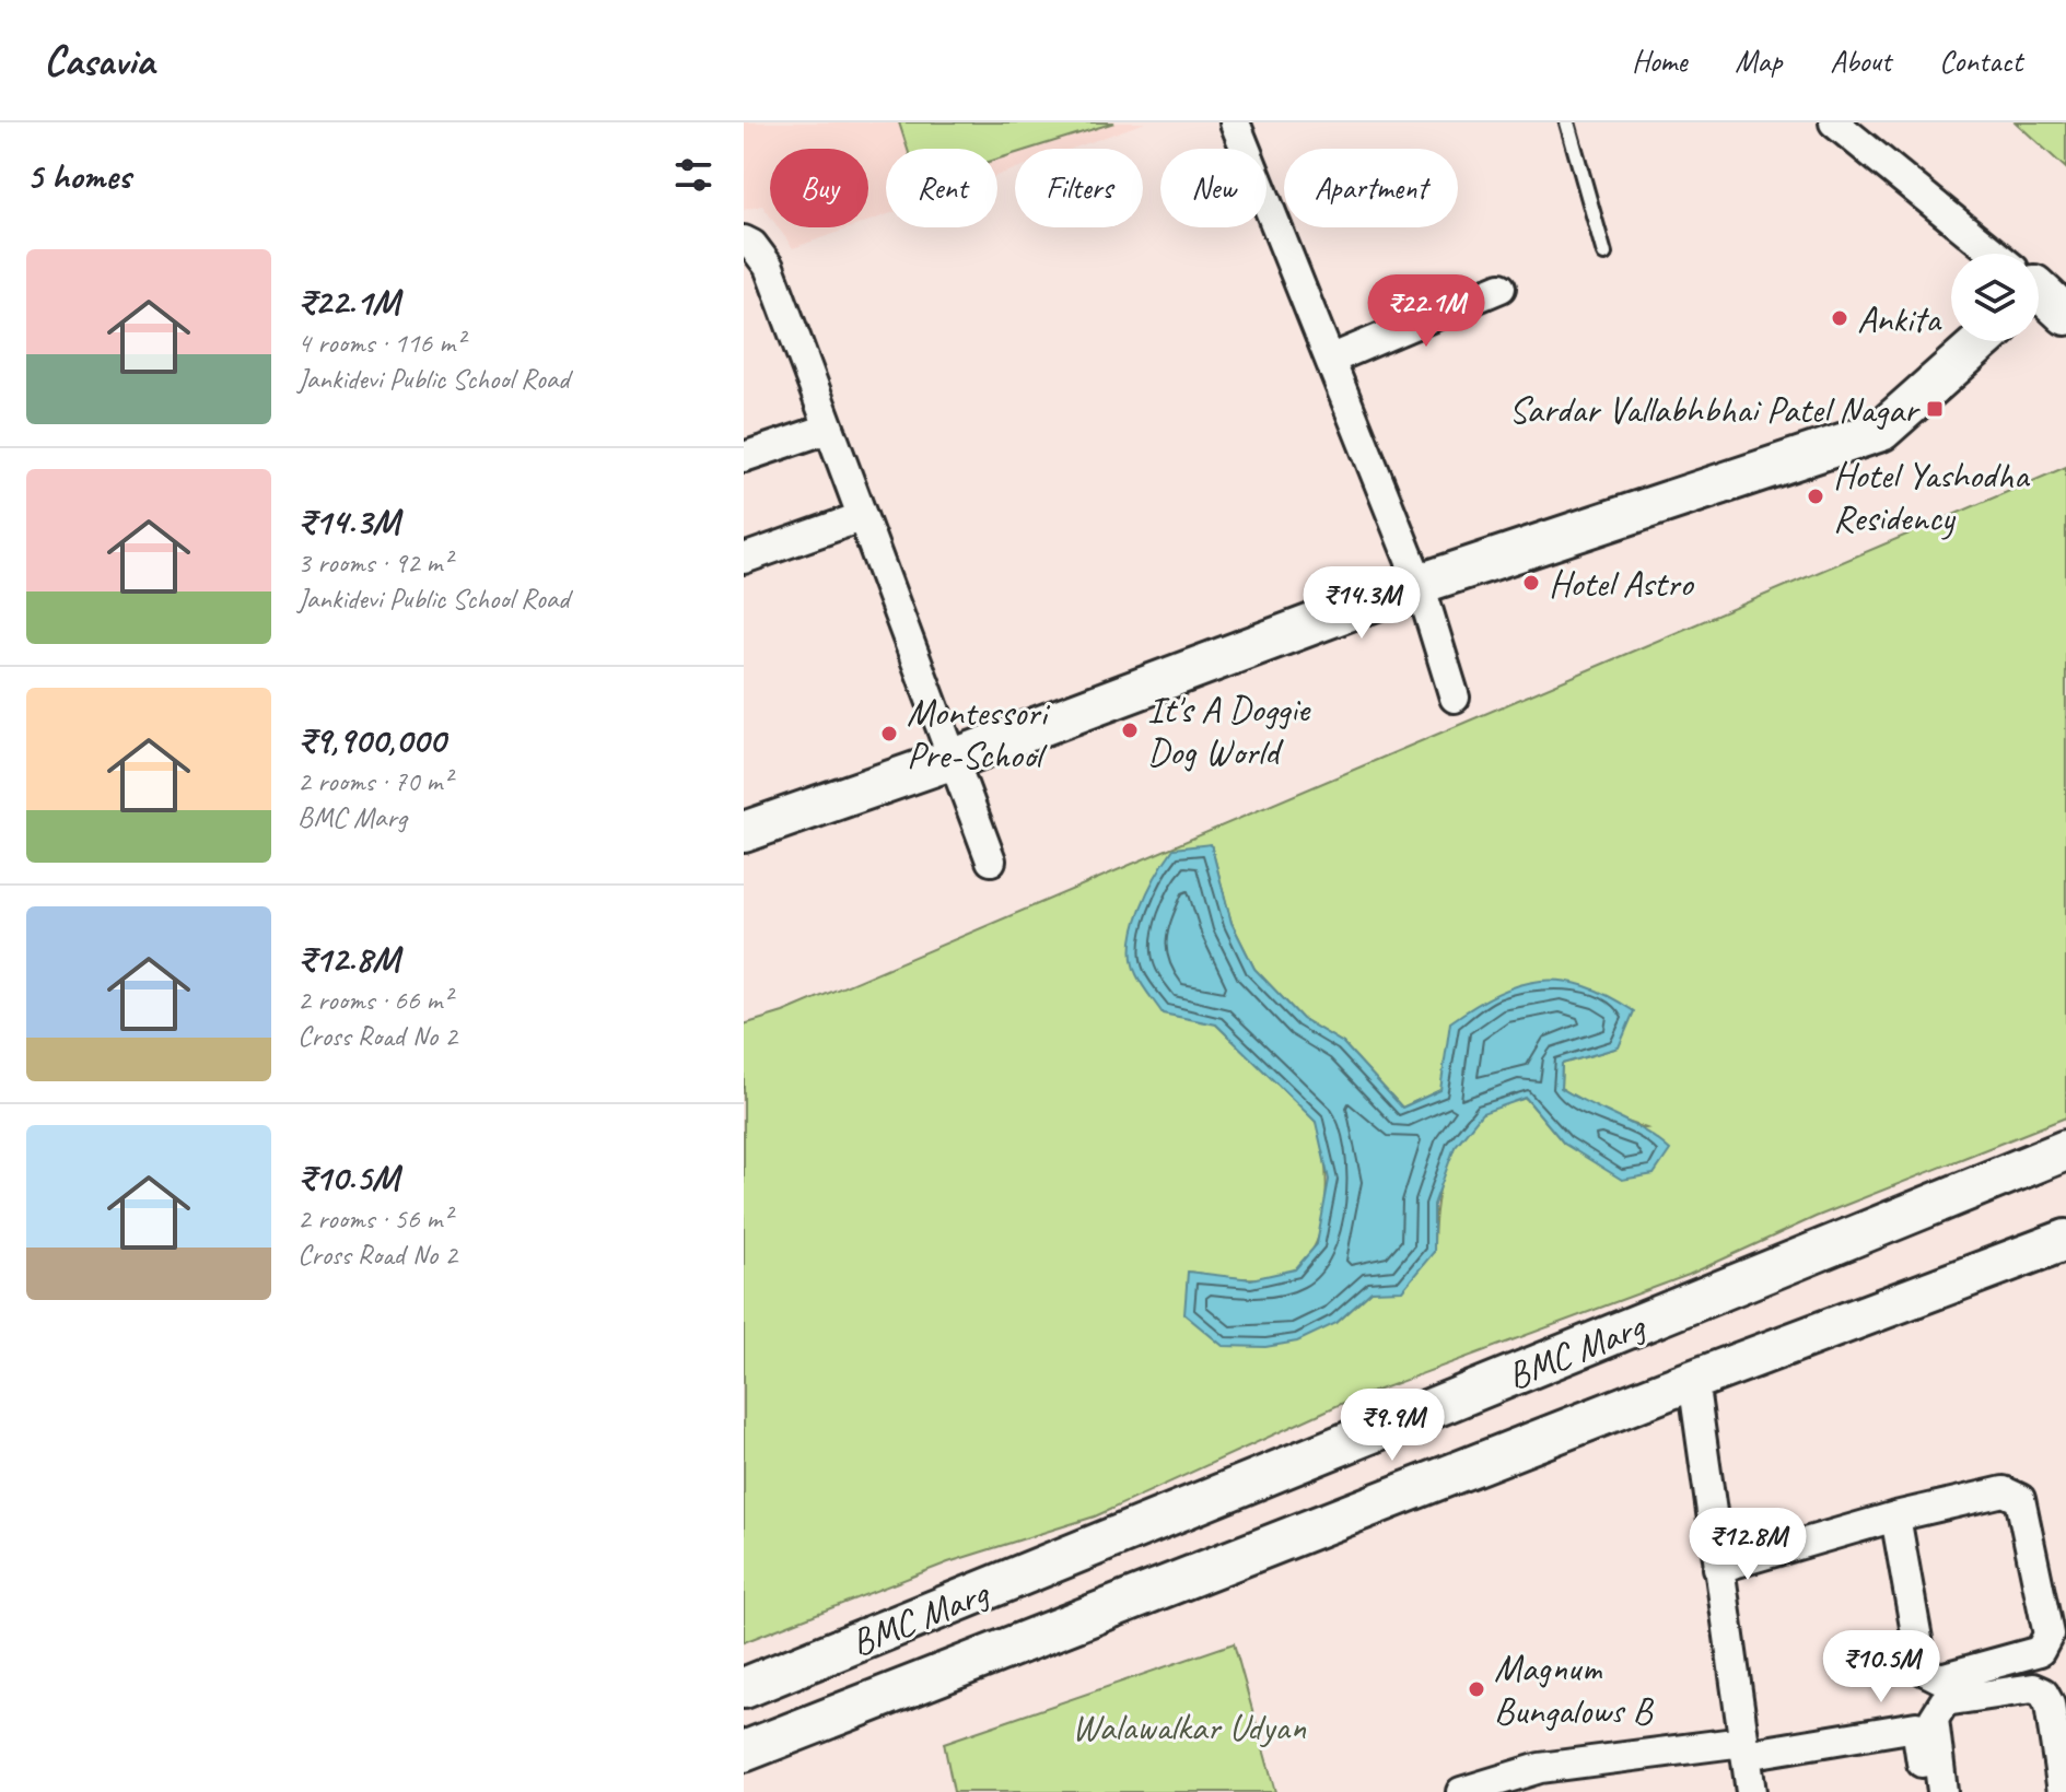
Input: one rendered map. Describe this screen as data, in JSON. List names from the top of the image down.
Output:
{
  "streets": {
    "street": ["BMC Marg"]
  },
  "parks": ["Walawalkar Udyan"],
  "places": {
    "other": [
      "Ankita",
      "Hotel Yashodha Residency",
      "Hotel Astro",
      "It's A Doggie Dog World",
      "Montessori Pre-School",
      "Magnum Bungalows B"
    ],
    "transit": ["Sardar Vallabhbhai Patel Nagar"]
  },
  "page": {
    "header": "Casavia",
    "nav": [
      "Home",
      "Map",
      "About",
      "Contact"
    ],
    "heading": "5 homes",
    "chip": [
      "Buy",
      "Rent",
      "Filters",
      "New",
      "Apartment"
    ],
    "list": [
      {
        "name": "₹22.1M",
        "note": "4 rooms · 116 m² · Jankidevi Public School Road"
      },
      {
        "name": "₹14.3M",
        "note": "3 rooms · 92 m² · Jankidevi Public School Road"
      },
      {
        "name": "₹9,900,000",
        "note": "2 rooms · 70 m² · BMC Marg"
      },
      {
        "name": "₹12.8M",
        "note": "2 rooms · 66 m² · Cross Road No 2"
      },
      {
        "name": "₹10.5M",
        "note": "2 rooms · 56 m² · Cross Road No 2"
      }
    ],
    "price": [
      "₹22.1M",
      "₹14.3M",
      "₹9.9M",
      "₹12.8M",
      "₹10.5M"
    ]
  }
}
